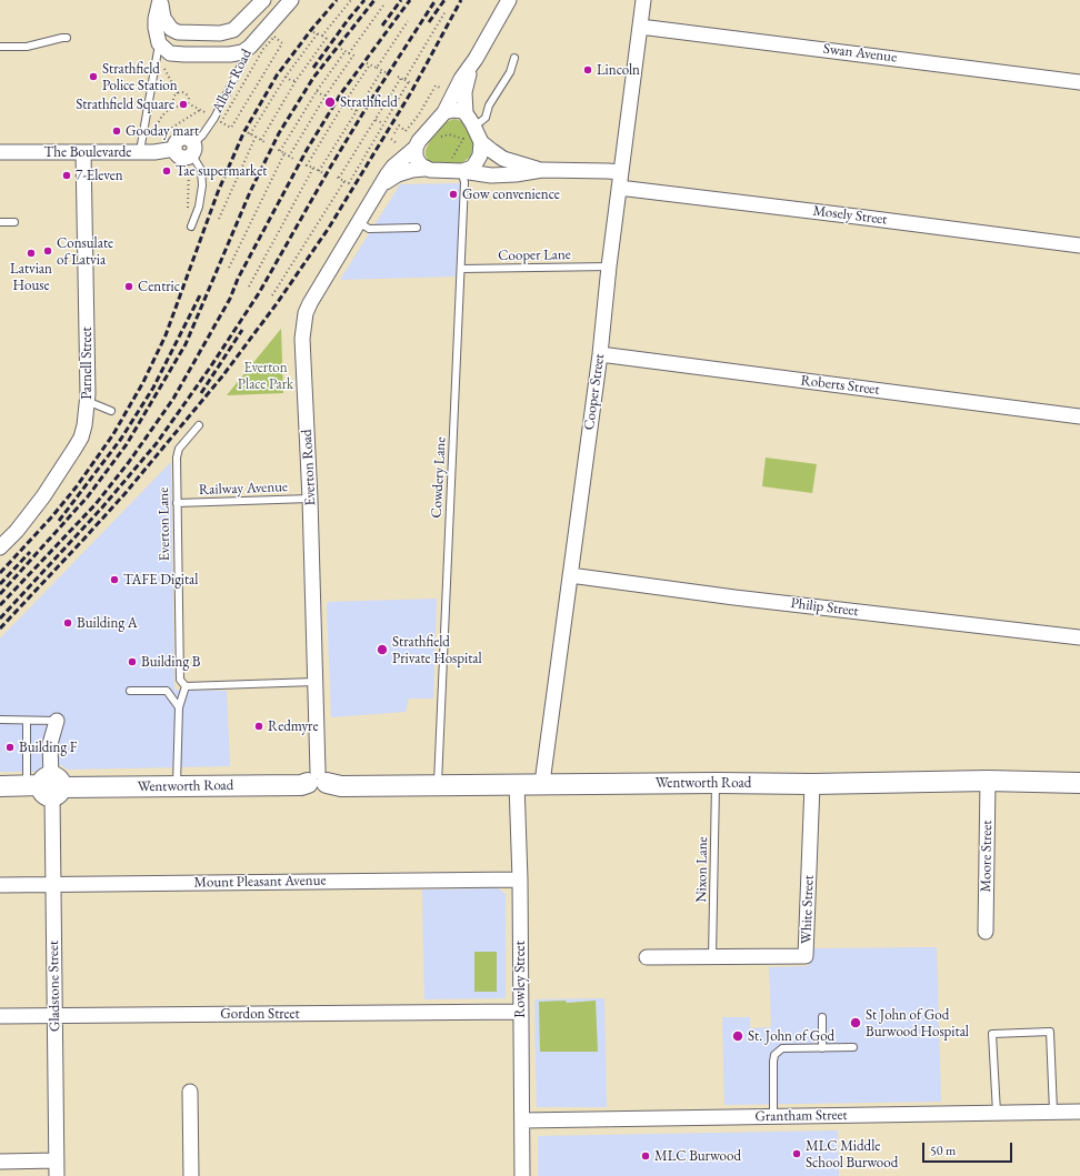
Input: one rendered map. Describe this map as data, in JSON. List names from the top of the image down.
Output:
{
  "streets": {
    "street": [
      "Swan Avenue",
      "Albert Road",
      "The Boulevarde",
      "Mosely Street",
      "Parnell Street",
      "Roberts Street",
      "Cooper Street",
      "Everton Road",
      "Philip Street",
      "Wentworth Road",
      "Moore Street",
      "Mount Pleasant Avenue",
      "White Street",
      "Rowley Street",
      "Gladstone Street",
      "Gordon Street",
      "Grantham Street"
    ],
    "lane": [
      "Cooper Lane",
      "Cowdery Lane",
      "Railway Avenue",
      "Everton Lane",
      "Nixon Lane"
    ]
  },
  "crossings": [
    ["Swan Avenue", "Cooper Street"],
    ["Albert Road", "The Boulevarde"],
    ["The Boulevarde", "Parnell Street"],
    ["Mosely Street", "Cooper Street"],
    ["Cooper Lane", "Cooper Street"],
    ["Cooper Lane", "Cowdery Lane"],
    ["Roberts Street", "Cooper Street"],
    ["Cooper Street", "Philip Street"],
    ["Cooper Street", "Wentworth Road"],
    ["Everton Road", "Cowdery Lane"],
    ["Everton Road", "Railway Avenue"],
    ["Everton Road", "Wentworth Road"],
    ["Cowdery Lane", "Wentworth Road"],
    ["Railway Avenue", "Everton Lane"],
    ["Wentworth Road", "Moore Street"],
    ["Wentworth Road", "Nixon Lane"],
    ["Wentworth Road", "White Street"],
    ["Wentworth Road", "Rowley Street"],
    ["Wentworth Road", "Gladstone Street"],
    ["Nixon Lane", "White Street"],
    ["Mount Pleasant Avenue", "Rowley Street"],
    ["Mount Pleasant Avenue", "Gladstone Street"],
    ["Rowley Street", "Gordon Street"],
    ["Rowley Street", "Grantham Street"],
    ["Gladstone Street", "Gordon Street"]
  ],
  "parks": ["Everton Place Park"],
  "places": [
    "Lincoln",
    "Strathfield Police Station",
    "Strathfield",
    "Strathfield Square",
    "Gooday mart",
    "Tae supermarket",
    "7-Eleven",
    "Gow convenience",
    "Consulate of Latvia",
    "Latvian House",
    "Centric",
    "TAFE Digital",
    "Building A",
    "Strathfield Private Hospital",
    "Building B",
    "Redmyre",
    "Building F",
    "St John of God Burwood Hospital",
    "St. John of God",
    "MLC Middle School Burwood",
    "MLC Burwood"
  ],
  "scale_bar": "50 m"
}
